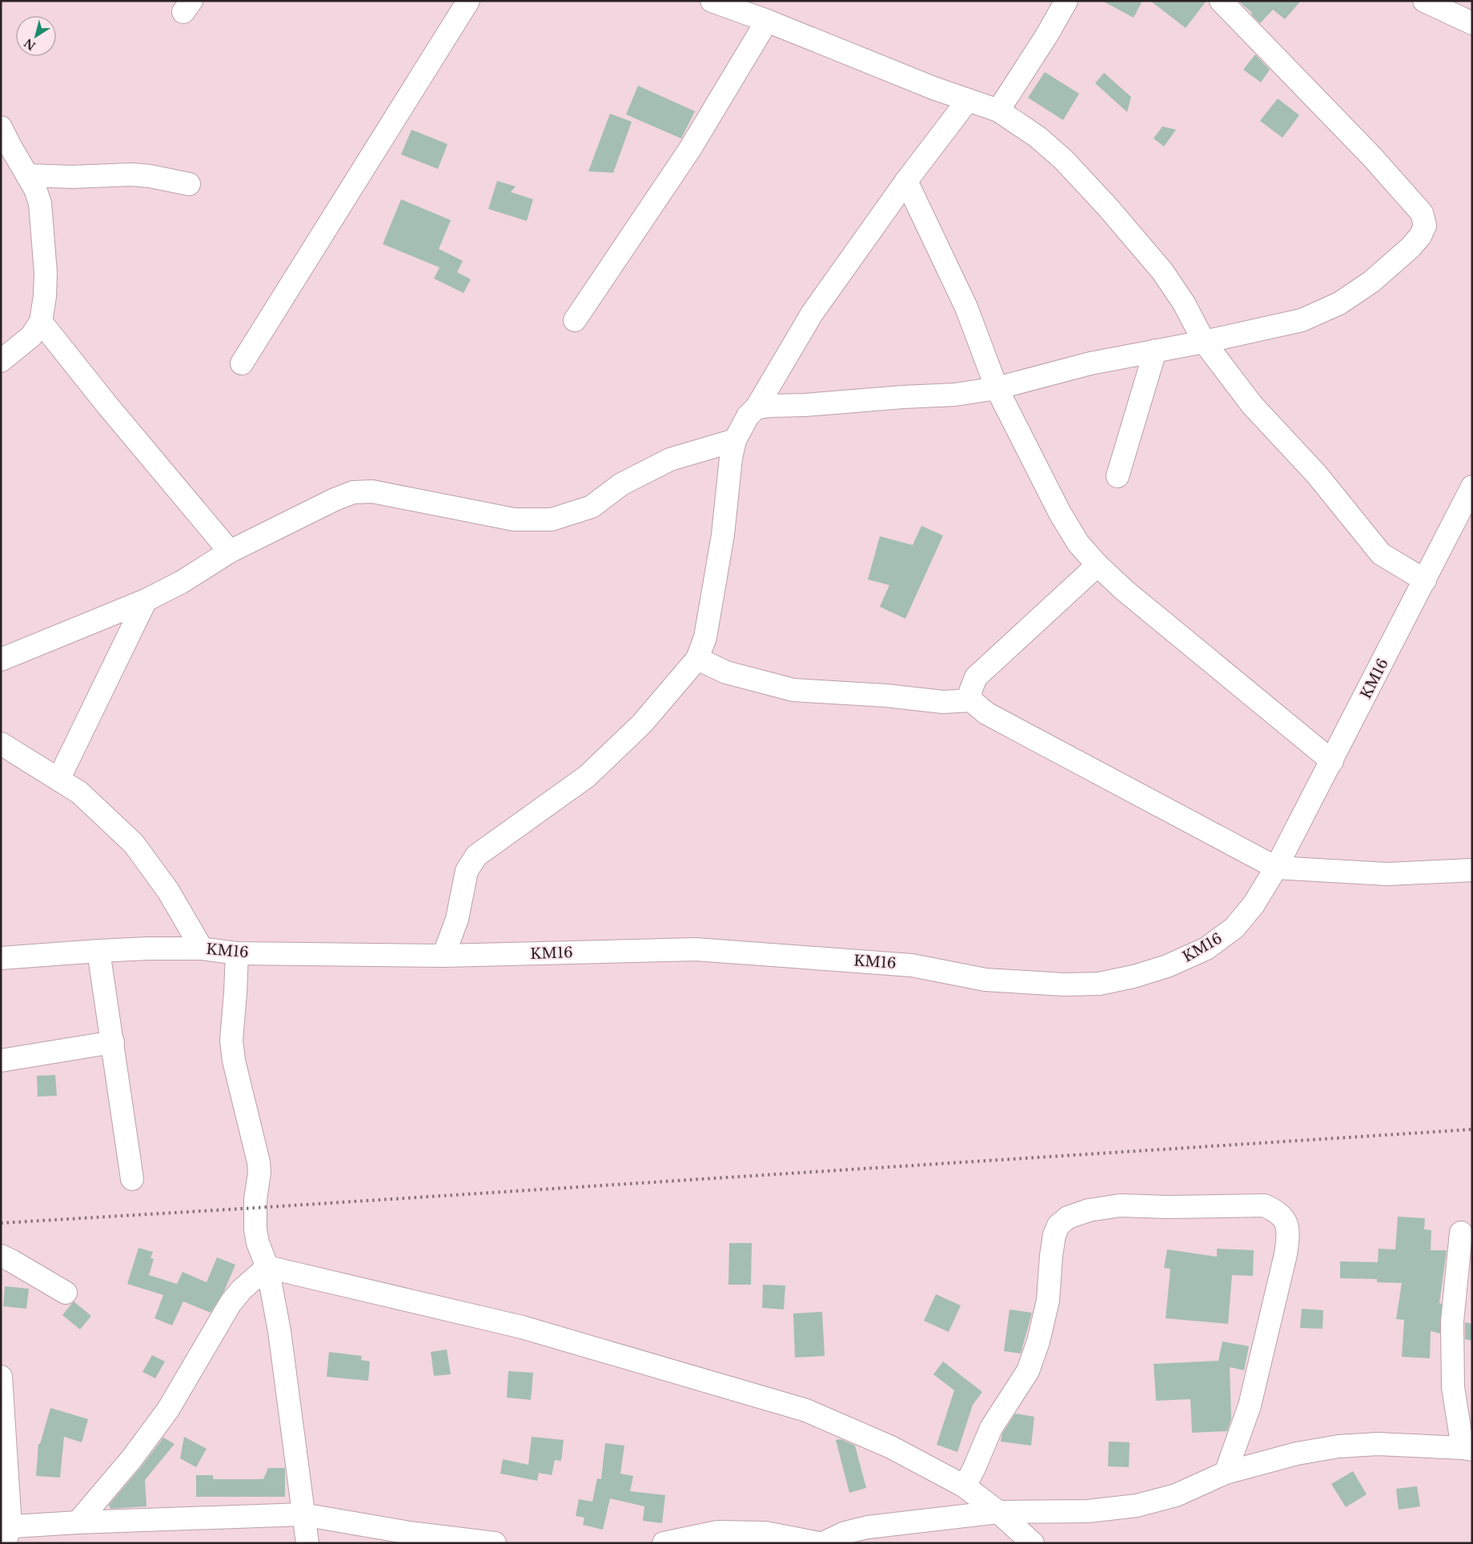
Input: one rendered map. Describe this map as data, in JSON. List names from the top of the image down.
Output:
{
  "streets": {
    "street": ["KM16"]
  },
  "north": "bottom left"
}
